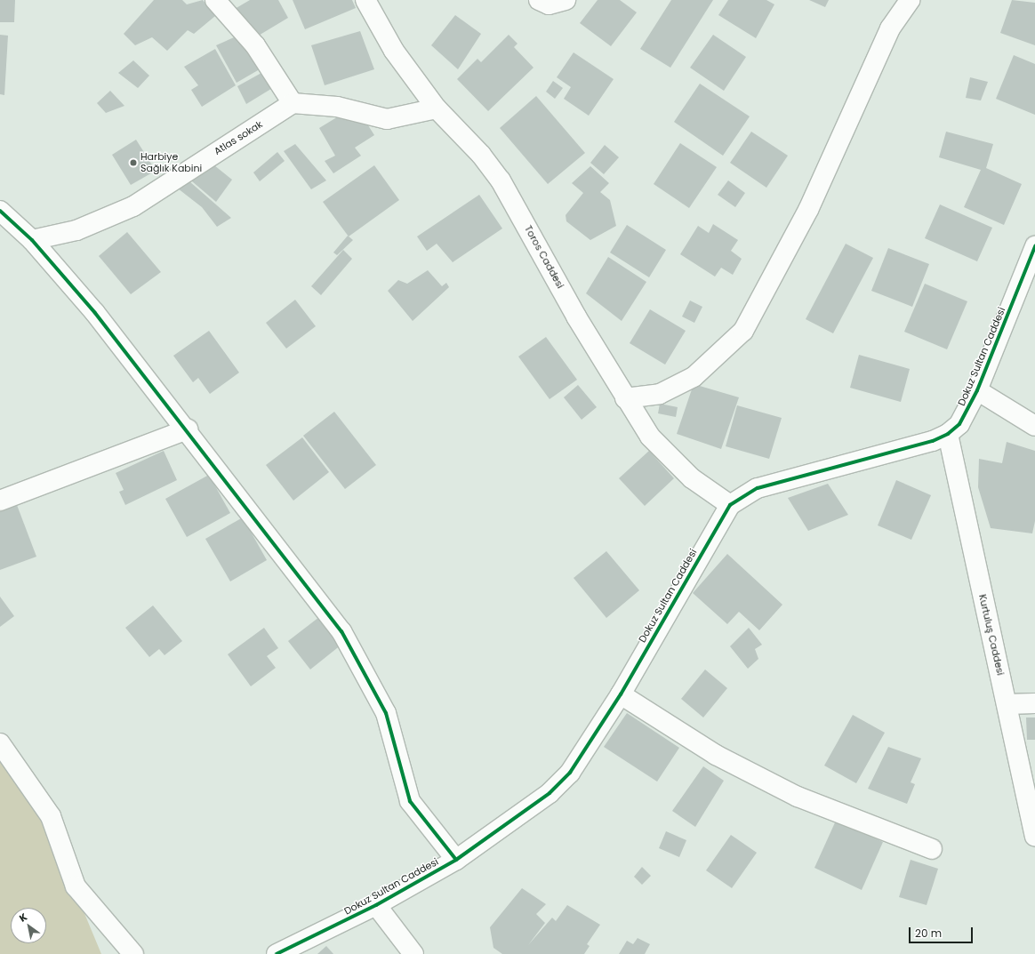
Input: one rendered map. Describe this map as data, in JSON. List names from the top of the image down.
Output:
{
  "streets": {
    "street": [
      "Atlas sokak",
      "Toros Caddesi",
      "Dokuz Sultan Caddesi",
      "Kurtuluş Caddesi"
    ]
  },
  "crossings": [
    ["Toros Caddesi", "Dokuz Sultan Caddesi"],
    ["Dokuz Sultan Caddesi", "Kurtuluş Caddesi"]
  ],
  "places": ["Harbiye Sağlık Kabini"],
  "scale_bar": "20 m",
  "north": "top left"
}
